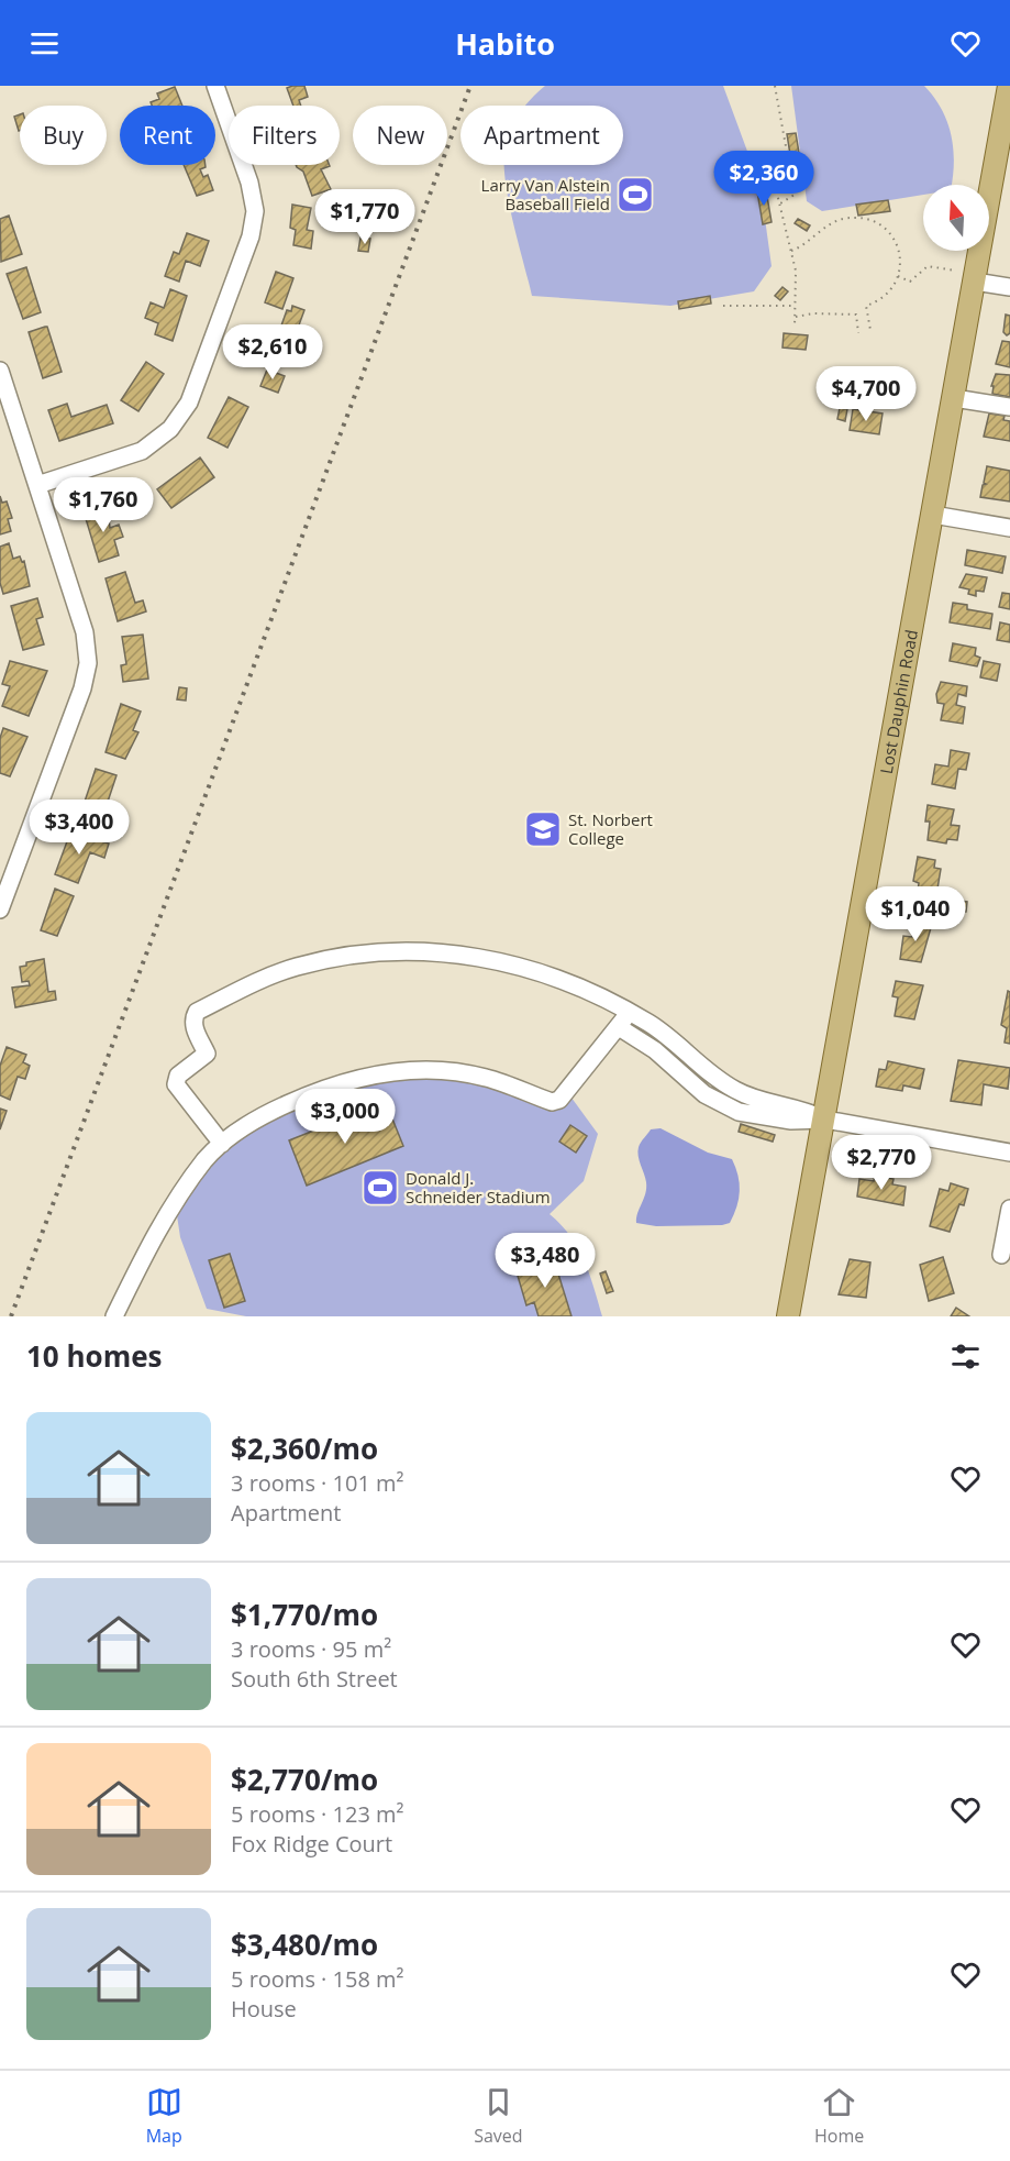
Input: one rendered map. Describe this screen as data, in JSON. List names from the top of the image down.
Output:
{
  "streets": {
    "main road": ["Lost Dauphin Road"]
  },
  "places": {
    "sports": ["Larry Van Alstein Baseball Field", "Donald J. Schneider Stadium"],
    "school or university": ["St. Norbert College"]
  },
  "north": "top",
  "page": {
    "header": "Habito",
    "chip": [
      "Buy",
      "Rent",
      "Filters",
      "New",
      "Apartment"
    ],
    "price": [
      "$2,360",
      "$1,770",
      "$2,610",
      "$4,700",
      "$1,760",
      "$3,400",
      "$1,040",
      "$3,000",
      "$2,770",
      "$3,480"
    ],
    "heading": "10 homes",
    "list": [
      {
        "name": "$2,360/mo",
        "note": "3 rooms · 101 m² · Apartment"
      },
      {
        "name": "$1,770/mo",
        "note": "3 rooms · 95 m² · South 6th Street"
      },
      {
        "name": "$2,770/mo",
        "note": "5 rooms · 123 m² · Fox Ridge Court"
      },
      {
        "name": "$3,480/mo",
        "note": "5 rooms · 158 m² · House"
      }
    ],
    "tabs": ["Map", "Saved", "Home"]
  }
}
